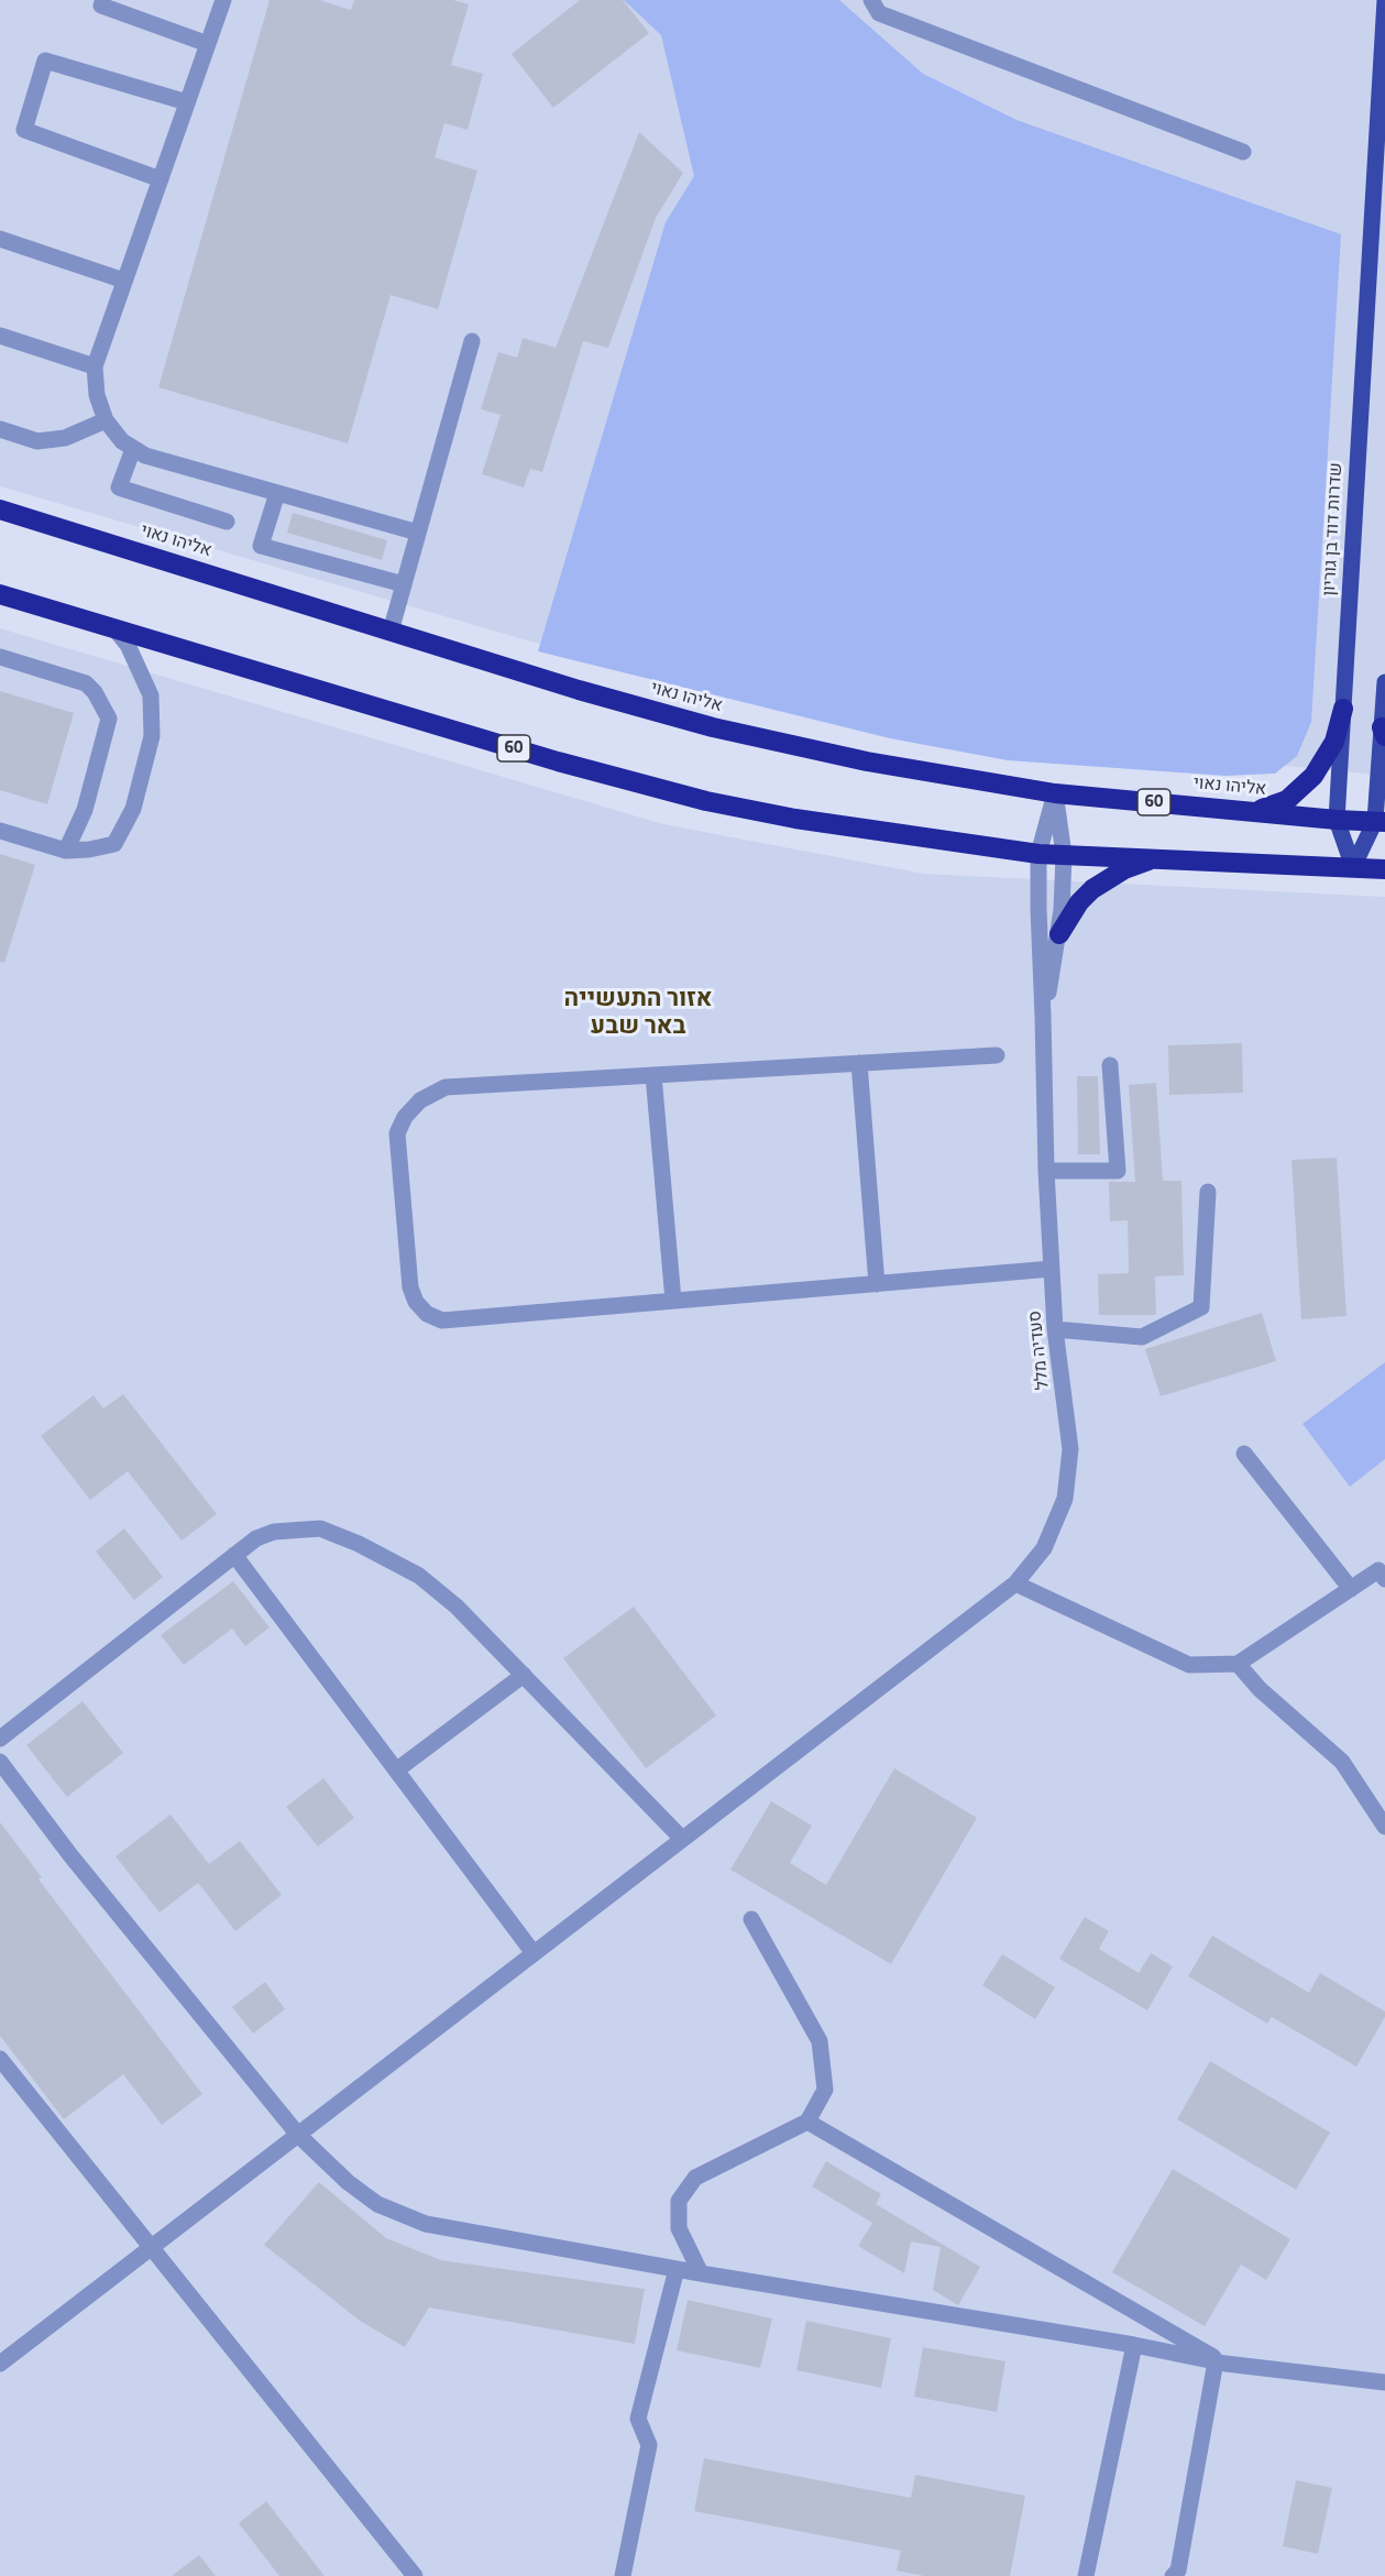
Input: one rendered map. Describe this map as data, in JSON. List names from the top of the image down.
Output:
{
  "streets": {
    "highway": ["אליהו נאוי", "60"],
    "main road": ["שדרות דוד בן גוריון"],
    "street": ["סעדיה מלל"]
  },
  "crossings": [
    ["שדרות דוד בן גוריון", "אליהו נאוי"],
    ["שדרות דוד בן גוריון", "60"],
    ["אליהו נאוי", "סעדיה מלל"],
    ["60", "סעדיה מלל"]
  ],
  "districts": ["אזור התעשייה באר שבע"]
}
